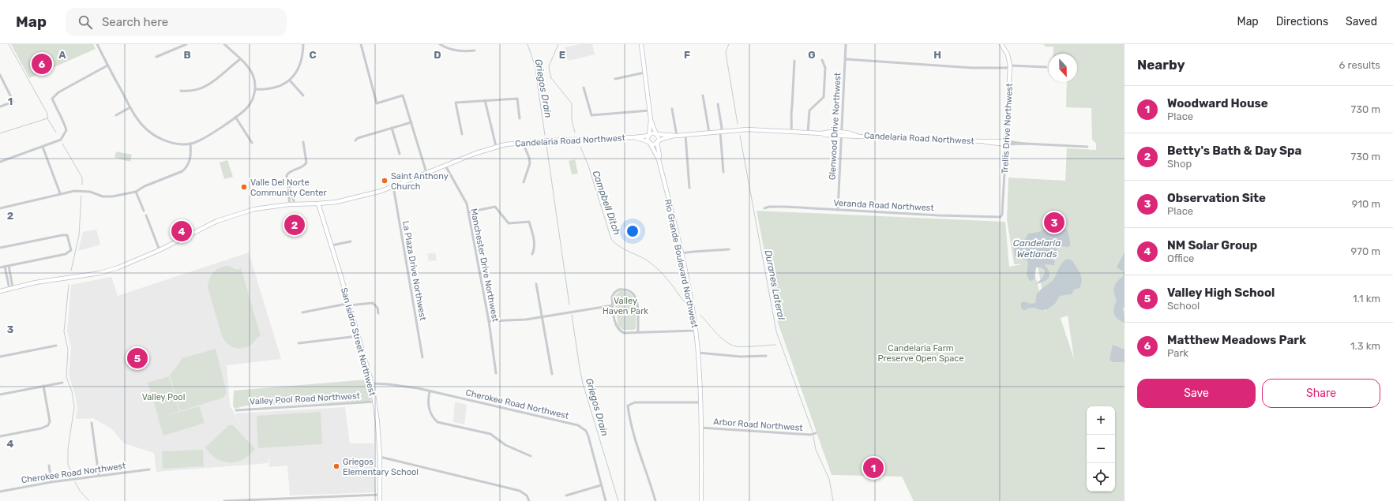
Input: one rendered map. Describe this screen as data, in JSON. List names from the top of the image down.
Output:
{
  "streets": {
    "main road": [
      "Trellis Drive Northwest",
      "Candelaria Road Northwest",
      "Rio Grande Boulevard Northwest",
      "San Isidro Street Northwest"
    ],
    "street": [
      "Glenwood Drive Northwest",
      "Veranda Road Northwest",
      "Manchester Drive Northwest",
      "La Plaza Drive Northwest",
      "Valley Pool Road Northwest",
      "Cherokee Road Northwest",
      "Arbor Road Northwest"
    ]
  },
  "crossings": [
    ["Glenwood Drive Northwest", "Candelaria Road Northwest"],
    ["Glenwood Drive Northwest", "Veranda Road Northwest"],
    ["Trellis Drive Northwest", "Candelaria Road Northwest"],
    ["Trellis Drive Northwest", "Veranda Road Northwest"],
    ["Candelaria Road Northwest", "Manchester Drive Northwest"],
    ["Candelaria Road Northwest", "La Plaza Drive Northwest"],
    ["Candelaria Road Northwest", "San Isidro Street Northwest"],
    ["Rio Grande Boulevard Northwest", "Arbor Road Northwest"],
    ["San Isidro Street Northwest", "Valley Pool Road Northwest"],
    ["San Isidro Street Northwest", "Cherokee Road Northwest"]
  ],
  "water": [
    "Griegos Drain",
    "Campbell Ditch",
    "Candelaria Wetlands",
    "Duranes Lateral"
  ],
  "parks": ["Valley Haven Park", "Candelaria Farm Preserve Open Space", "Valley Pool"],
  "places": ["Saint Anthony Church", "Valle Del Norte Community Center", "Griegos Elementary School"],
  "north": "bottom",
  "page": {
    "header": "Map",
    "search": "Search here",
    "nav": ["Map", "Directions", "Saved"],
    "heading": ["Nearby", "6 results"],
    "pins": [
      "6",
      "3",
      "2",
      "4",
      "5",
      "1"
    ],
    "list": [
      {
        "mark": "1",
        "name": "Woodward House",
        "note": "Place",
        "value": "730 m"
      },
      {
        "mark": "2",
        "name": "Betty's Bath & Day Spa",
        "note": "Shop",
        "value": "730 m"
      },
      {
        "mark": "3",
        "name": "Observation Site",
        "note": "Place",
        "value": "910 m"
      },
      {
        "mark": "4",
        "name": "NM Solar Group",
        "note": "Office",
        "value": "970 m"
      },
      {
        "mark": "5",
        "name": "Valley High School",
        "note": "School",
        "value": "1.1 km"
      },
      {
        "mark": "6",
        "name": "Matthew Meadows Park",
        "note": "Park",
        "value": "1.3 km"
      }
    ],
    "buttons": ["Save", "Share"],
    "map_buttons": ["+", "−"]
  },
  "grid": {
    "columns": [
      "A",
      "B",
      "C",
      "D",
      "E",
      "F",
      "G",
      "H"
    ],
    "rows": [
      "1",
      "2",
      "3",
      "4"
    ]
  }
}
